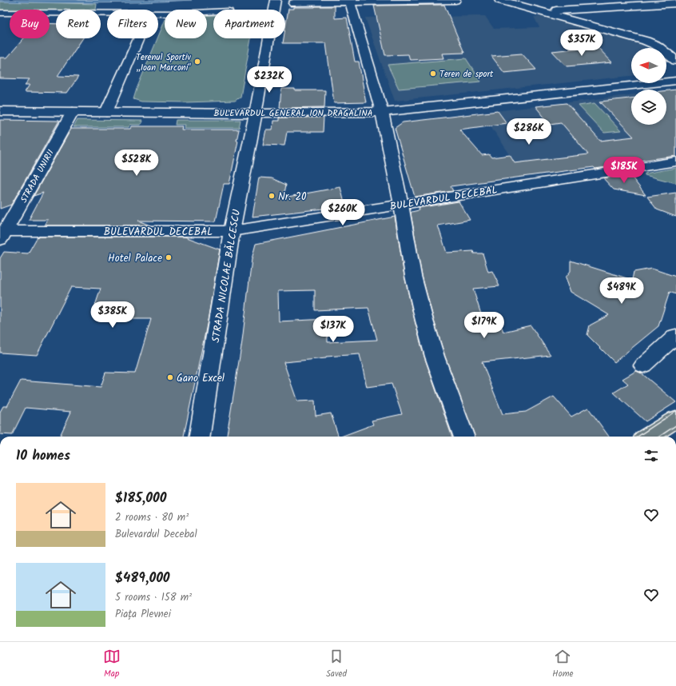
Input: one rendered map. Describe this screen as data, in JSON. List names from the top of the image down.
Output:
{
  "streets": {
    "street": [
      "BULEVARDUL GENERAL ION DRAGALINA",
      "STRADA UNIRII",
      "BULEVARDUL DECEBAL",
      "STRADA NICOLAE BĂLCESCU"
    ]
  },
  "crossings": [
    ["BULEVARDUL GENERAL ION DRAGALINA", "STRADA UNIRII"],
    ["BULEVARDUL GENERAL ION DRAGALINA", "STRADA NICOLAE BĂLCESCU"],
    ["STRADA UNIRII", "BULEVARDUL DECEBAL"],
    ["BULEVARDUL DECEBAL", "STRADA NICOLAE BĂLCESCU"]
  ],
  "places": [
    "Terenul Sportiv ,,Ioan Marconi\"",
    "Teren de sport",
    "Nr. 20",
    "Hotel Palace",
    "Gano Excel"
  ],
  "north": "left",
  "page": {
    "chip": [
      "Buy",
      "Rent",
      "Filters",
      "New",
      "Apartment"
    ],
    "price": [
      "$357K",
      "$232K",
      "$286K",
      "$528K",
      "$185K",
      "$260K",
      "$489K",
      "$385K",
      "$179K",
      "$137K"
    ],
    "heading": "10 homes",
    "list": [
      {
        "name": "$185,000",
        "note": "2 rooms · 80 m² · Bulevardul Decebal"
      },
      {
        "name": "$489,000",
        "note": "5 rooms · 158 m² · Piața Plevnei"
      }
    ],
    "tabs": ["Map", "Saved", "Home"]
  }
}
